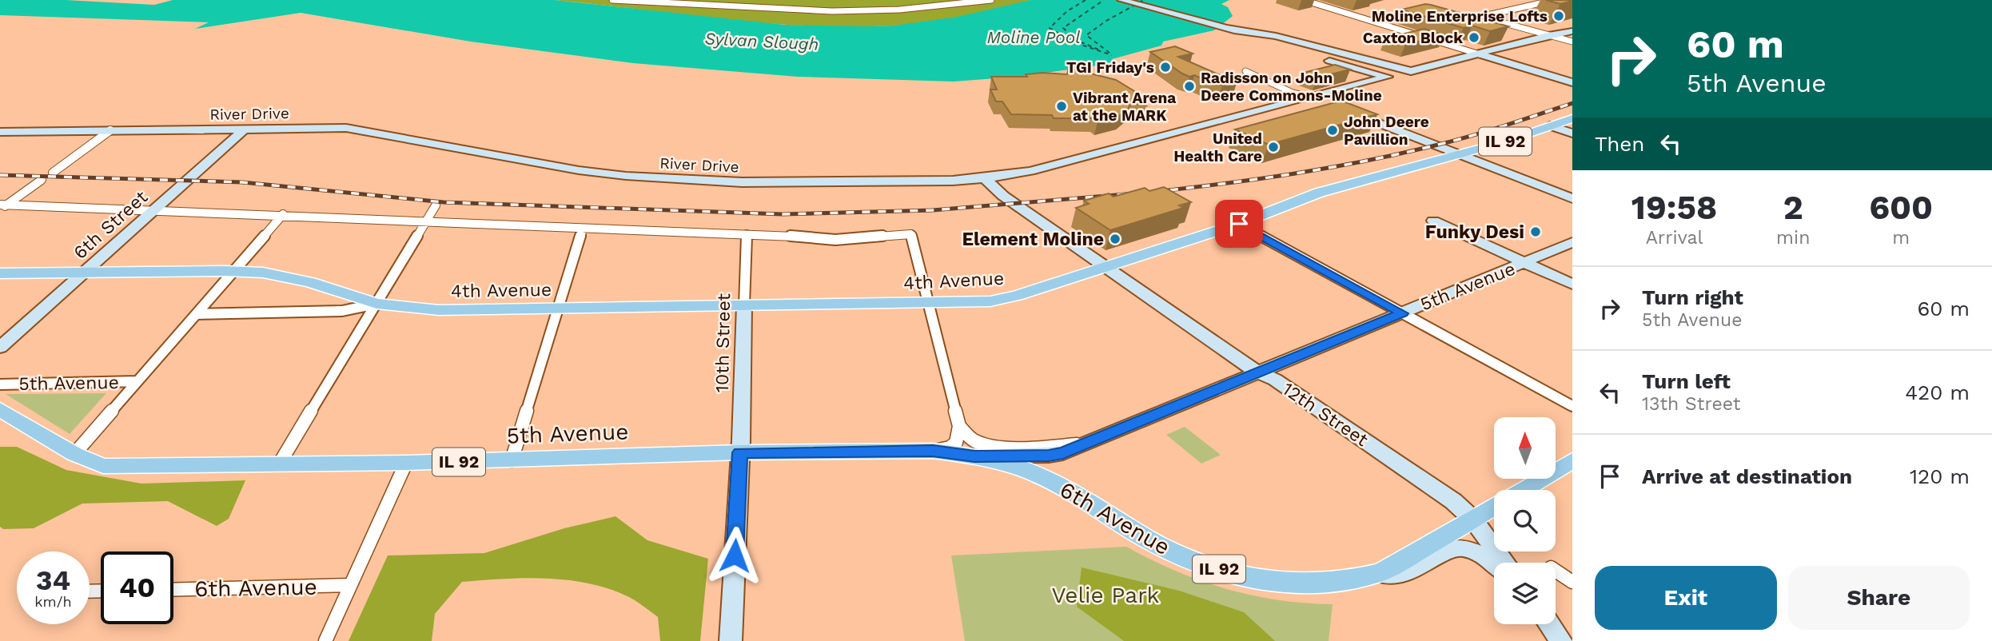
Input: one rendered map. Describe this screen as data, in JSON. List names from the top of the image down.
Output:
{
  "streets": {
    "main road": [
      "IL 92",
      "4th Avenue",
      "5th Avenue",
      "6th Avenue"
    ],
    "street": [
      "River Drive",
      "6th Street",
      "10th Street",
      "12th Street"
    ]
  },
  "crossings": [
    ["River Drive", "6th Street"],
    ["River Drive", "12th Street"],
    ["6th Street", "4th Avenue"],
    ["4th Avenue", "10th Street"],
    ["4th Avenue", "12th Street"],
    ["5th Avenue", "10th Street"],
    ["5th Avenue", "12th Street"],
    ["5th Avenue", "6th Avenue"],
    ["12th Street", "6th Avenue"]
  ],
  "water": ["Moline Pool", "Sylvan Slough"],
  "parks": ["Velie Park"],
  "places": [
    "Moline Enterprise Lofts",
    "Caxton Block",
    "TGI Friday's",
    "Radisson on John Deere Commons-Moline",
    "Vibrant Arena at the MARK",
    "John Deere Pavillion",
    "United Health Care",
    "Funky Desi",
    "Element Moline"
  ],
  "north": "top",
  "page": {
    "turn": ["60 m", "5th Avenue"],
    "then": "Then",
    "eta": [
      "19:58",
      "Arrival",
      "2",
      "min",
      "600",
      "m"
    ],
    "list": [
      {
        "name": "Turn right",
        "note": "5th Avenue",
        "value": "60 m"
      },
      {
        "name": "Turn left",
        "note": "13th Street",
        "value": "420 m"
      },
      {
        "name": "Arrive at destination",
        "value": "120 m"
      }
    ],
    "speed": "34 km/h",
    "limit": "40",
    "buttons": ["Exit", "Share"]
  }
}
